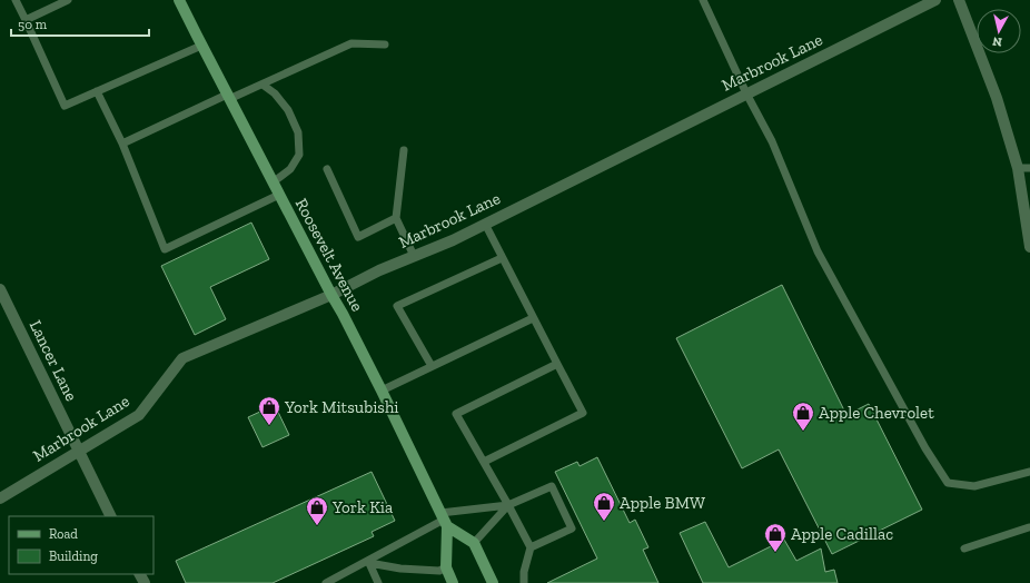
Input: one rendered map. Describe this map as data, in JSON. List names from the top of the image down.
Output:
{
  "streets": {
    "main road": ["Roosevelt Avenue"],
    "street": ["Marbrook Lane", "Lancer Lane"]
  },
  "crossings": [
    ["Marbrook Lane", "Roosevelt Avenue"],
    ["Marbrook Lane", "Lancer Lane"]
  ],
  "places": {
    "shop": [
      "York Mitsubishi",
      "Apple Chevrolet",
      "Apple BMW",
      "York Kia",
      "Apple Cadillac"
    ]
  },
  "legend": ["Road", "Building"],
  "scale_bar": "50 m",
  "north": "bottom"
}
